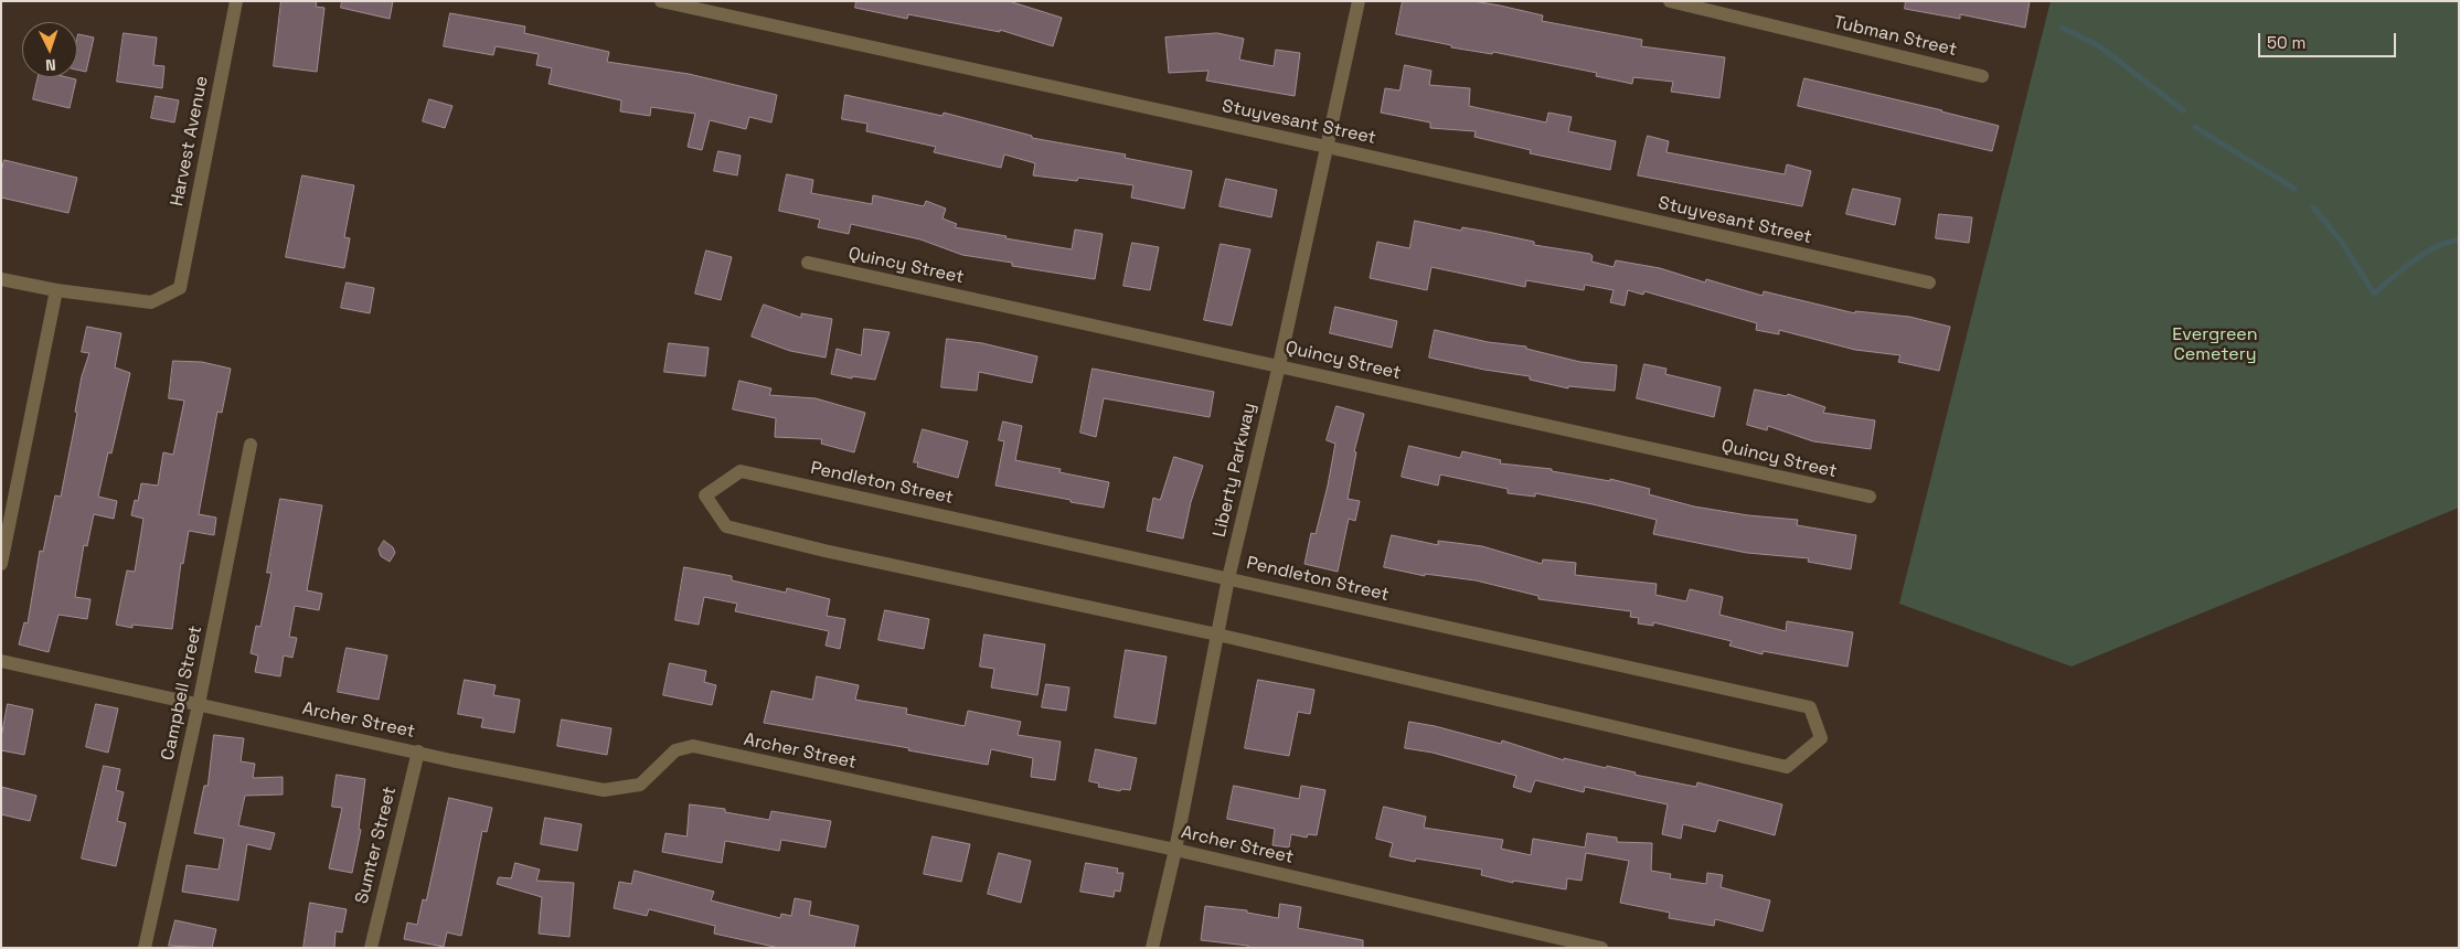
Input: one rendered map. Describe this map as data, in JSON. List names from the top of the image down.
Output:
{
  "streets": {
    "street": [
      "Tubman Street",
      "Stuyvesant Street",
      "Harvest Avenue",
      "Quincy Street",
      "Liberty Parkway",
      "Pendleton Street",
      "Campbell Street",
      "Archer Street",
      "Sumter Street"
    ]
  },
  "crossings": [
    ["Stuyvesant Street", "Liberty Parkway"],
    ["Quincy Street", "Liberty Parkway"],
    ["Liberty Parkway", "Pendleton Street"],
    ["Liberty Parkway", "Archer Street"],
    ["Campbell Street", "Archer Street"],
    ["Archer Street", "Sumter Street"]
  ],
  "parks": ["Evergreen Cemetery"],
  "scale_bar": "50 m",
  "north": "bottom"
}
